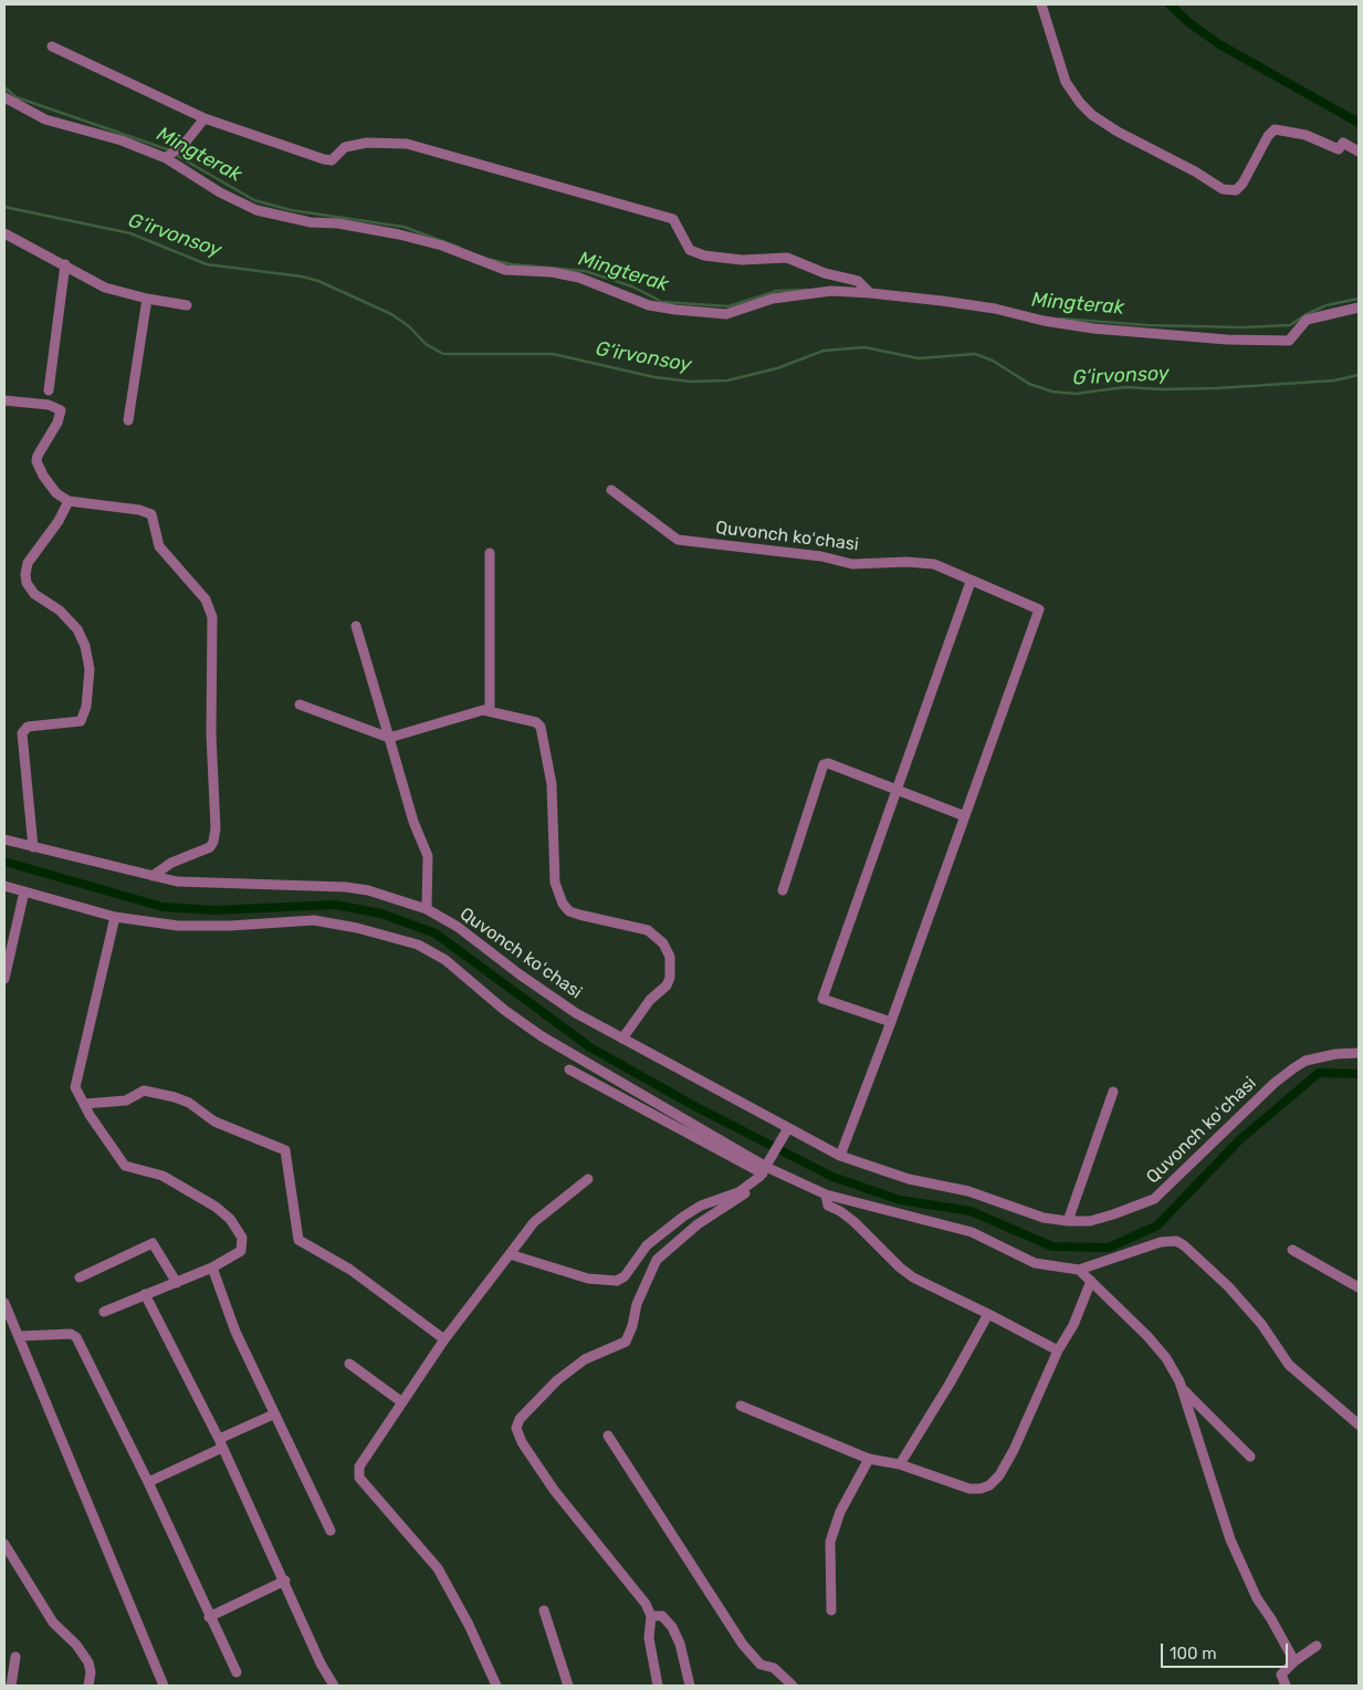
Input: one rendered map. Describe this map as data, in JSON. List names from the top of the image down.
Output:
{
  "streets": {
    "street": ["Quvonch koʻchasi"]
  },
  "water": ["Mingterak", "G‘irvonsoy"],
  "scale_bar": "100 m"
}
